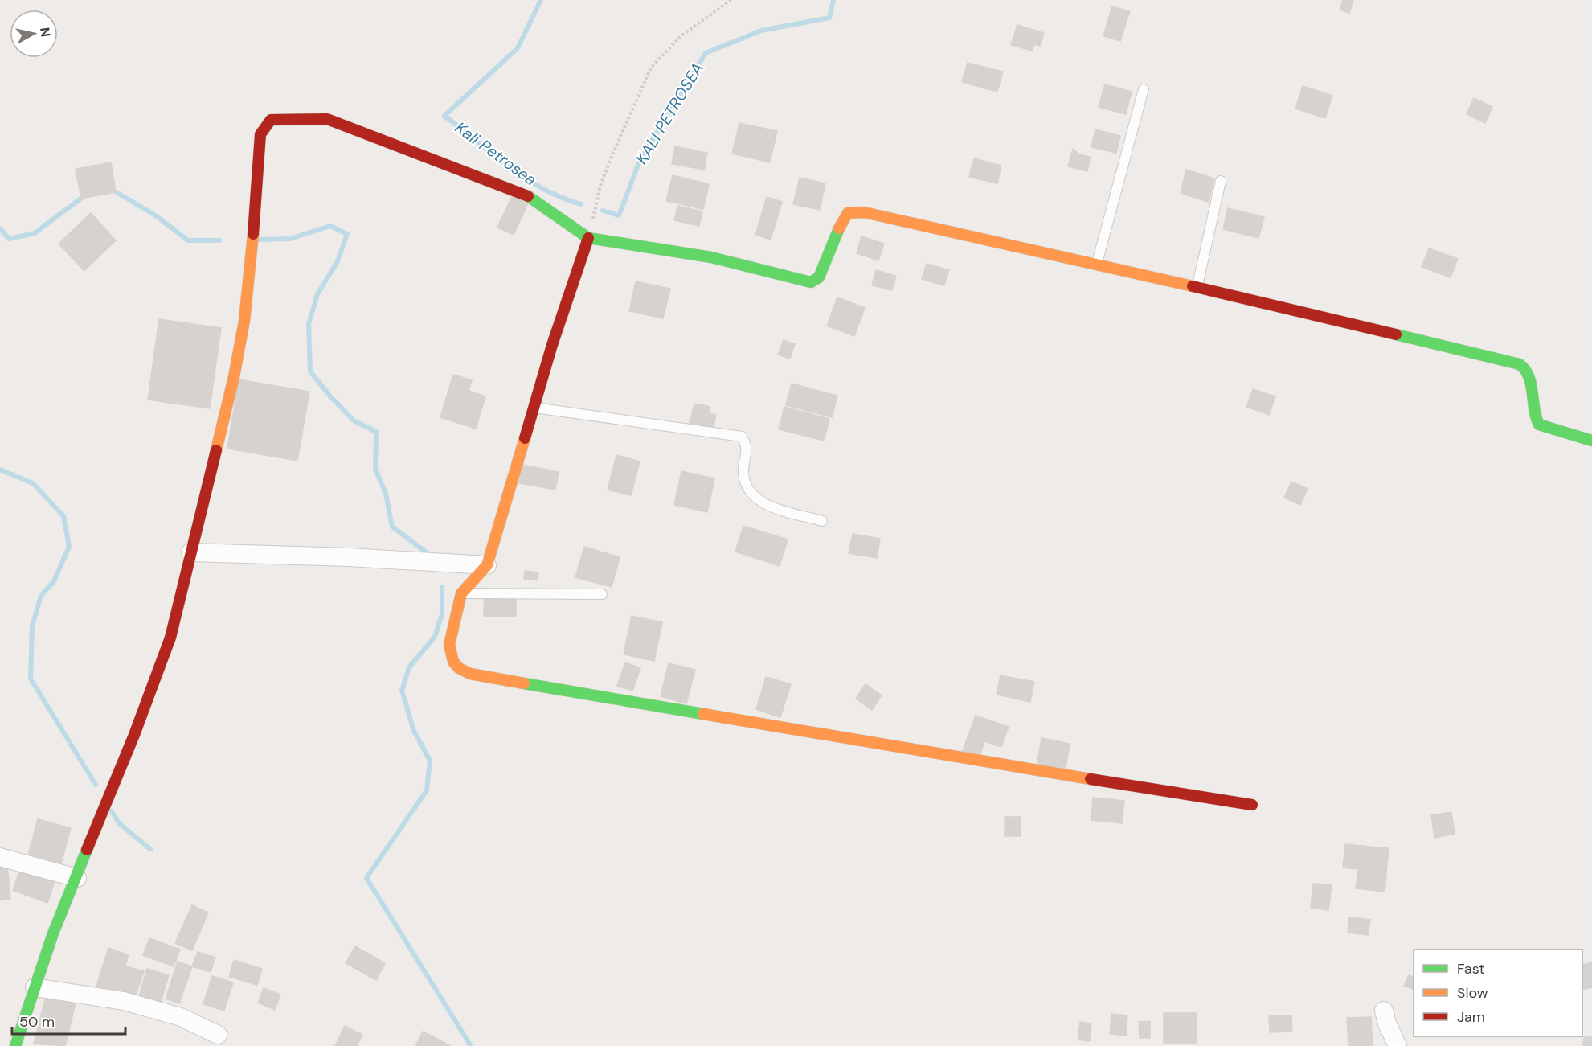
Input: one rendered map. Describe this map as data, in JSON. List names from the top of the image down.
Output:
{
  "water": ["KALI PETROSEA", "Kali Petrosea"],
  "legend": ["Fast", "Slow", "Jam"],
  "scale_bar": "50 m",
  "north": "right"
}
